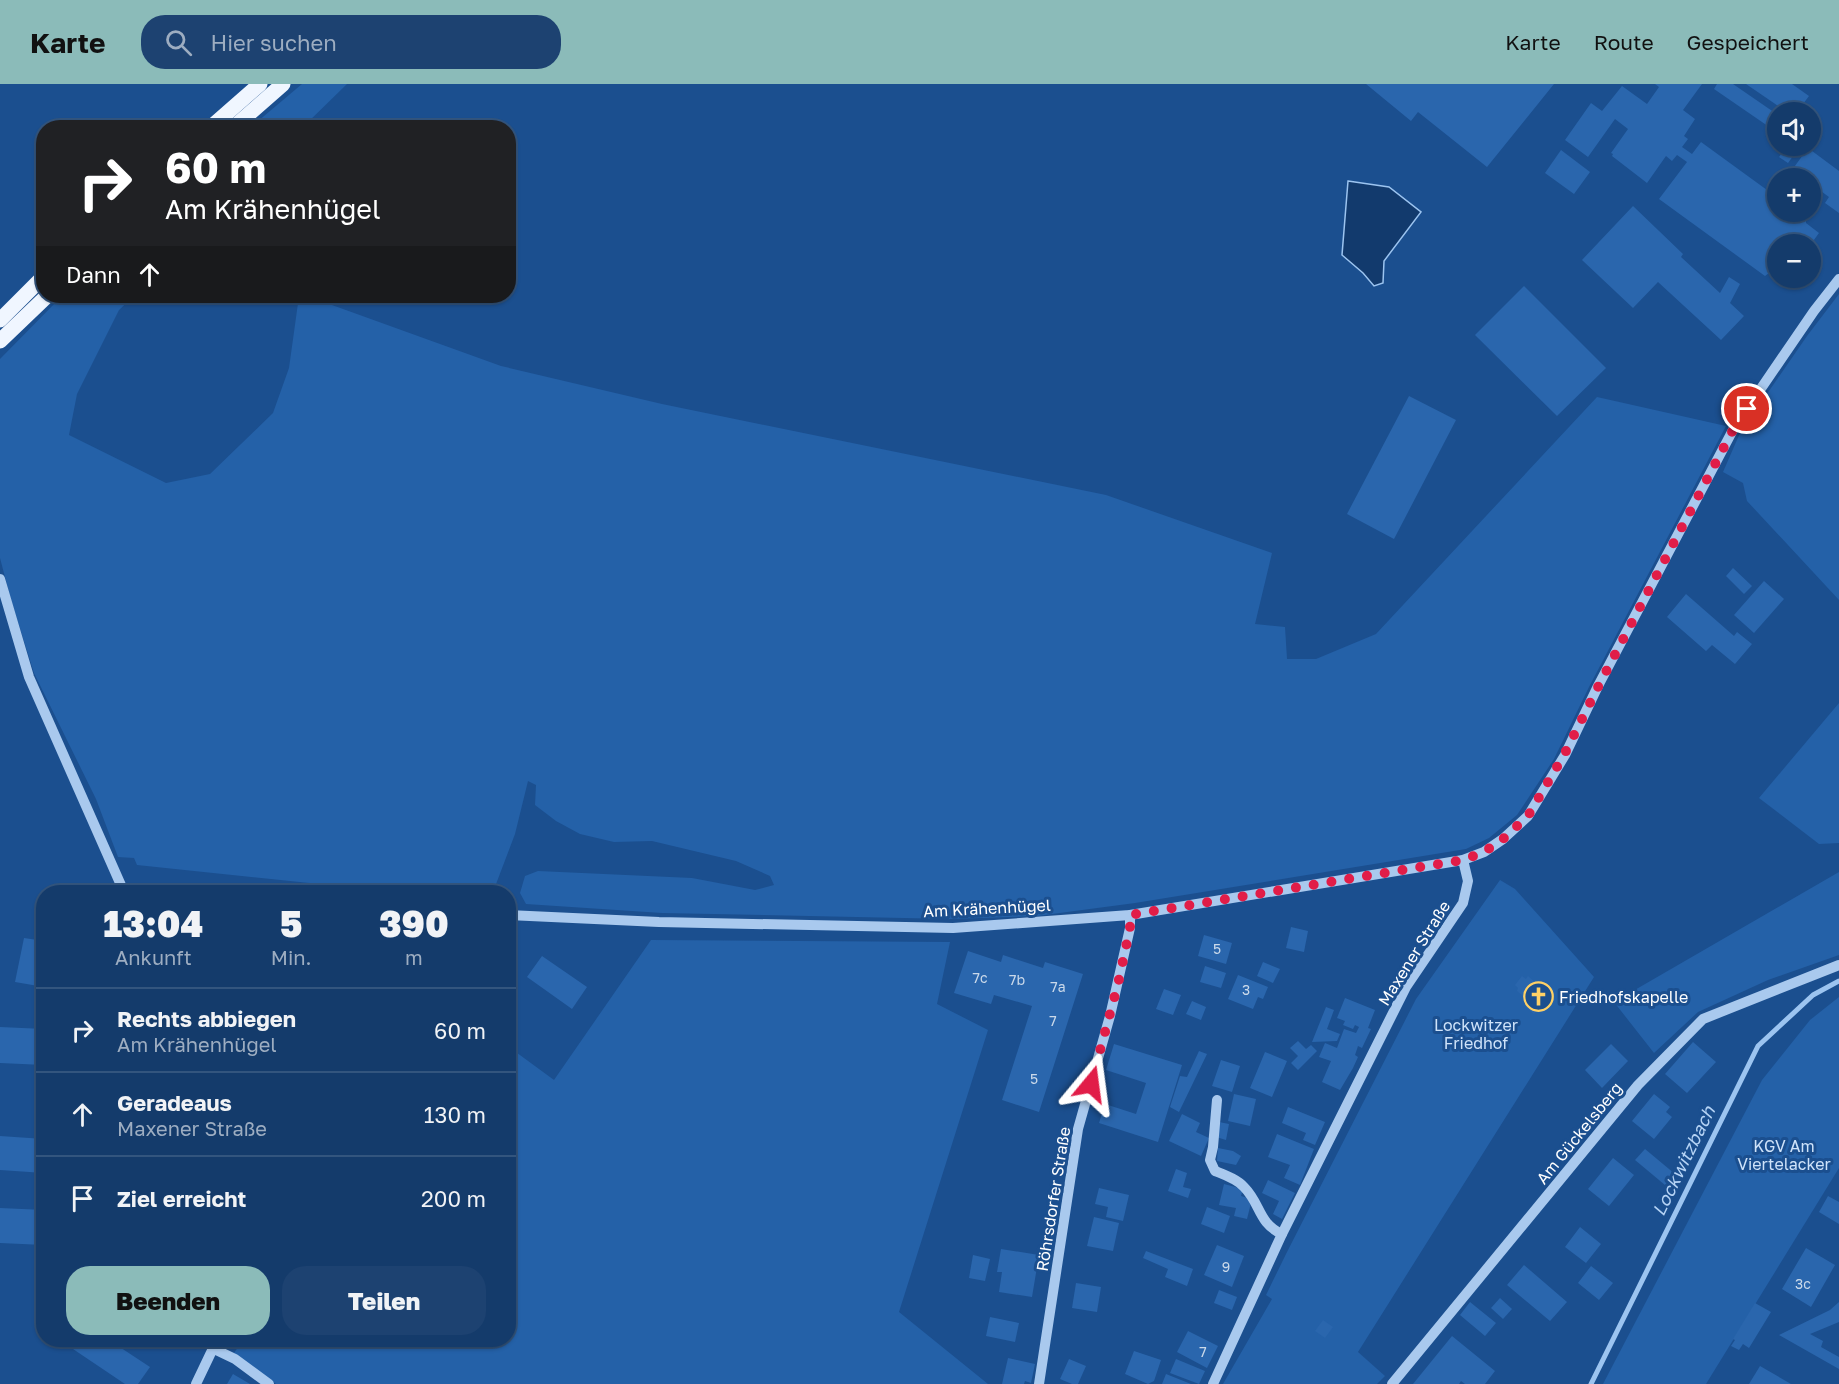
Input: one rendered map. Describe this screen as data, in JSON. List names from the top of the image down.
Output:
{
  "streets": {
    "street": [
      "Am Krähenhügel",
      "Maxener Straße",
      "Am Gückelsberg",
      "Röhrsdorfer Straße"
    ]
  },
  "crossings": [
    ["Am Krähenhügel", "Maxener Straße"],
    ["Am Krähenhügel", "Röhrsdorfer Straße"]
  ],
  "water": ["Lockwitzbach"],
  "parks": ["Lockwitzer Friedhof", "KGV Am Viertelacker"],
  "places": {
    "church": ["Friedhofskapelle"]
  },
  "house_numbers": [
    "5",
    "7c",
    "7b",
    "7a",
    "3",
    "7",
    "5",
    "9",
    "3c",
    "7"
  ],
  "page": {
    "header": "Karte",
    "search": "Hier suchen",
    "nav": ["Karte", "Route", "Gespeichert"],
    "map_buttons": ["+", "−"],
    "turn": ["60 m", "Am Krähenhügel"],
    "then": "Dann",
    "eta": [
      "13:04",
      "Ankunft",
      "5",
      "Min.",
      "390",
      "m"
    ],
    "list": [
      {
        "name": "Rechts abbiegen",
        "note": "Am Krähenhügel",
        "value": "60 m"
      },
      {
        "name": "Geradeaus",
        "note": "Maxener Straße",
        "value": "130 m"
      },
      {
        "name": "Ziel erreicht",
        "value": "200 m"
      }
    ],
    "buttons": ["Beenden", "Teilen"]
  }
}
